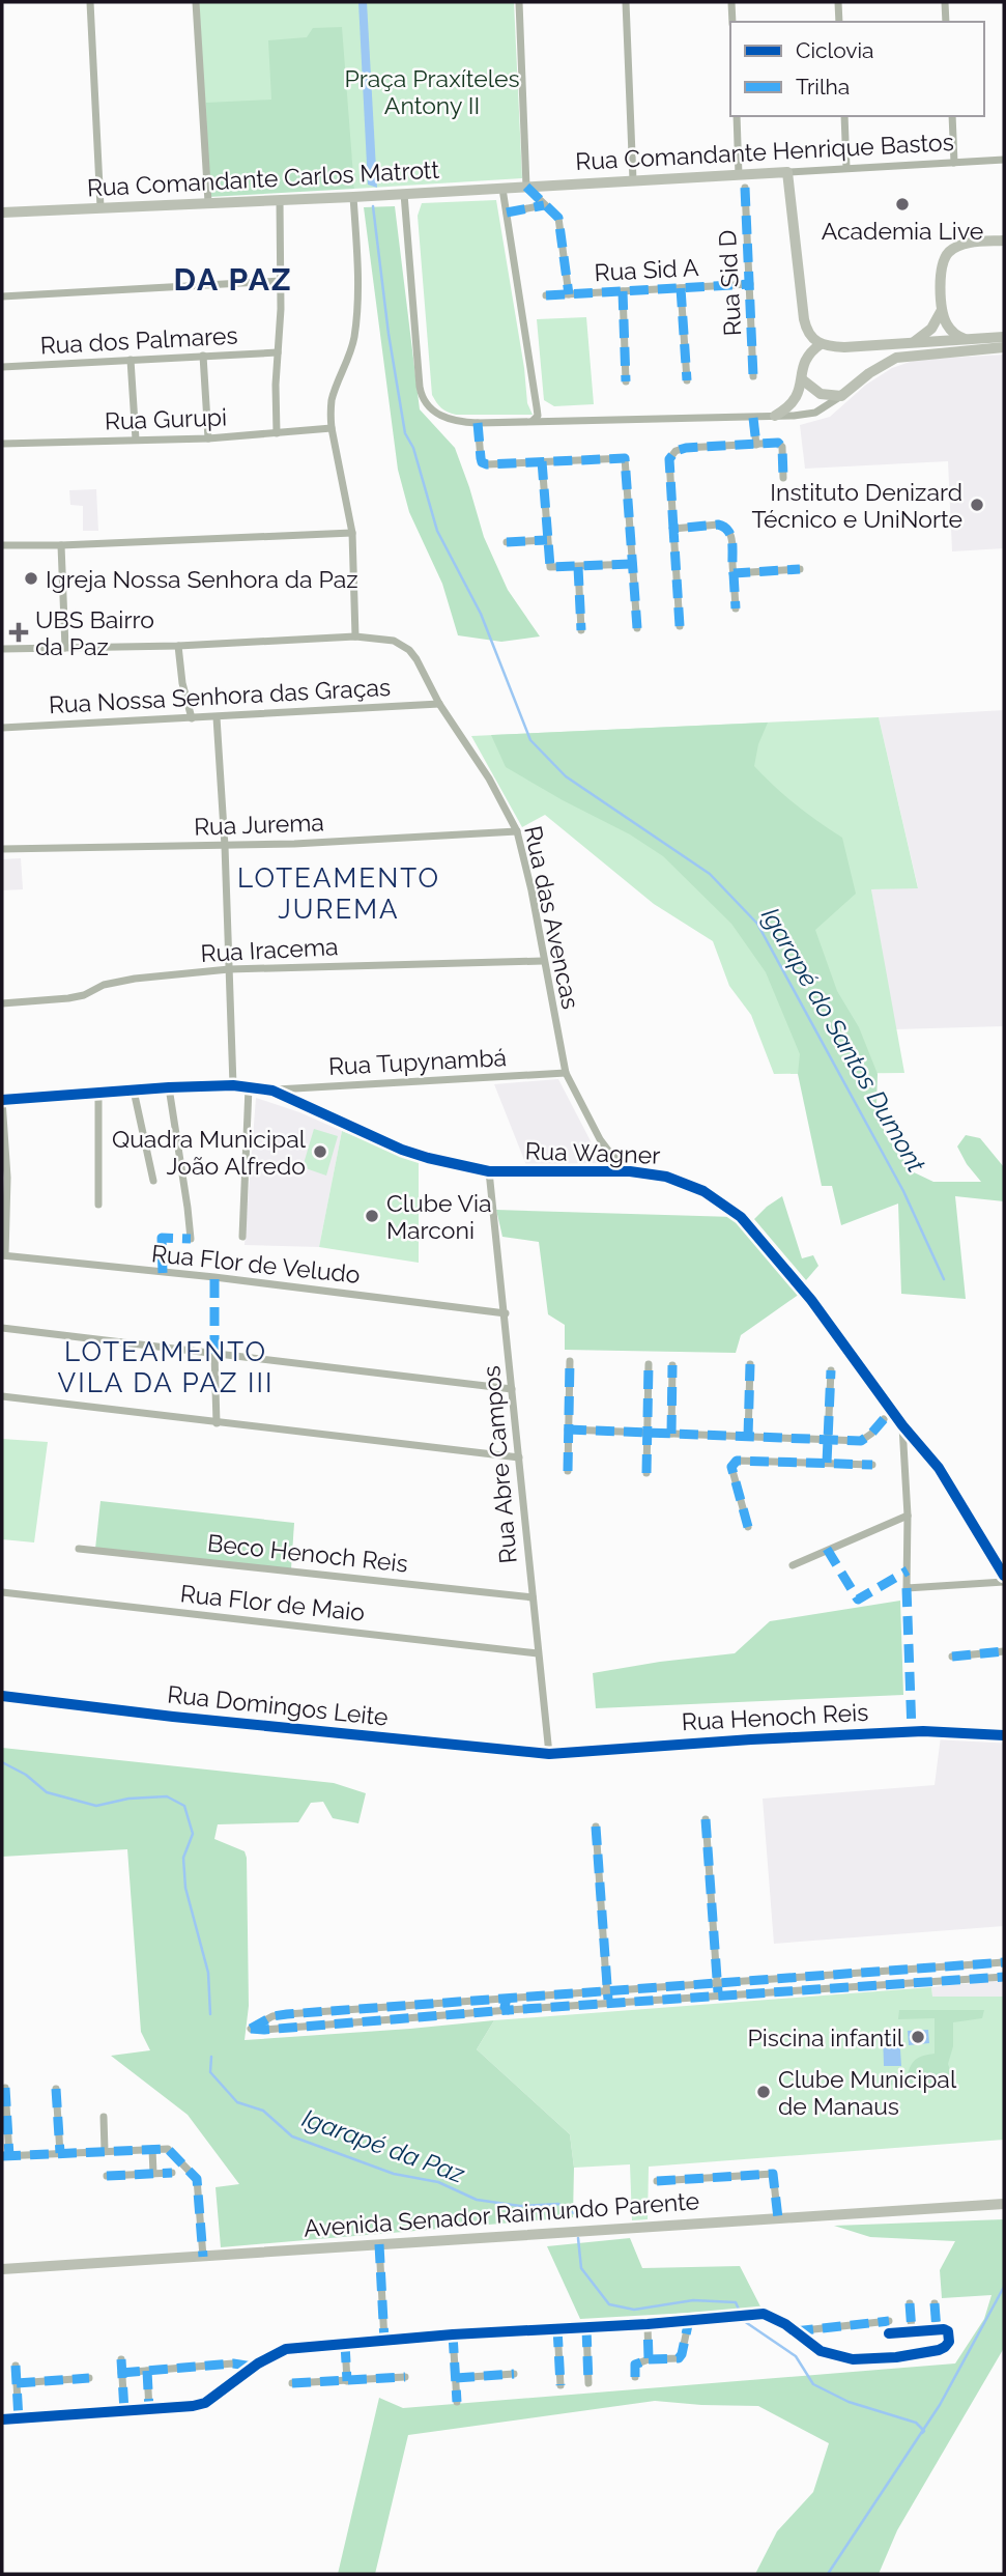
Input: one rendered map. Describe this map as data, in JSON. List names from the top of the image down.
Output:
{
  "streets": {
    "street": [
      "Rua Comandante Henrique Bastos",
      "Rua Comandante Carlos Matrott",
      "Rua Sid A",
      "Rua Sid D",
      "Rua dos Palmares",
      "Rua Gurupi",
      "Rua Nossa Senhora das Graças",
      "Rua Jurema",
      "Rua das Avencas",
      "Rua Iracema",
      "Rua Tupynambá",
      "Rua Wagner",
      "Rua Flor de Veludo",
      "Rua Abre Campos",
      "Beco Henoch Reis",
      "Rua Flor de Maio",
      "Rua Domingos Leite",
      "Rua Henoch Reis",
      "Avenida Senador Raimundo Parente"
    ]
  },
  "crossings": [
    ["Rua Comandante Henrique Bastos", "Rua Comandante Carlos Matrott"],
    ["Rua Sid A", "Rua Sid D"],
    ["Rua Nossa Senhora das Graças", "Rua das Avencas"],
    ["Rua Jurema", "Rua das Avencas"],
    ["Rua das Avencas", "Rua Iracema"],
    ["Rua das Avencas", "Rua Tupynambá"],
    ["Rua das Avencas", "Rua Wagner"],
    ["Rua Tupynambá", "Rua Wagner"],
    ["Rua Wagner", "Rua Abre Campos"],
    ["Rua Flor de Veludo", "Rua Abre Campos"],
    ["Rua Abre Campos", "Beco Henoch Reis"],
    ["Rua Abre Campos", "Rua Flor de Maio"],
    ["Rua Abre Campos", "Rua Domingos Leite"],
    ["Rua Abre Campos", "Rua Henoch Reis"],
    ["Rua Domingos Leite", "Rua Henoch Reis"]
  ],
  "districts": ["DA PAZ", "LOTEAMENTO JUREMA", "LOTEAMENTO VILA DA PAZ III"],
  "water": ["Igarapé do Santos Dumont", "Igarapé da Paz"],
  "parks": ["Praça Praxíteles Antony II"],
  "places": {
    "other": [
      "Academia Live",
      "Instituto Denizard Técnico e UniNorte",
      "Igreja Nossa Senhora da Paz",
      "Quadra Municipal João Alfredo",
      "Clube Via Marconi",
      "Piscina infantil",
      "Clube Municipal de Manaus"
    ],
    "health": ["UBS Bairro da Paz"]
  },
  "legend": ["Ciclovia", "Trilha"]
}
